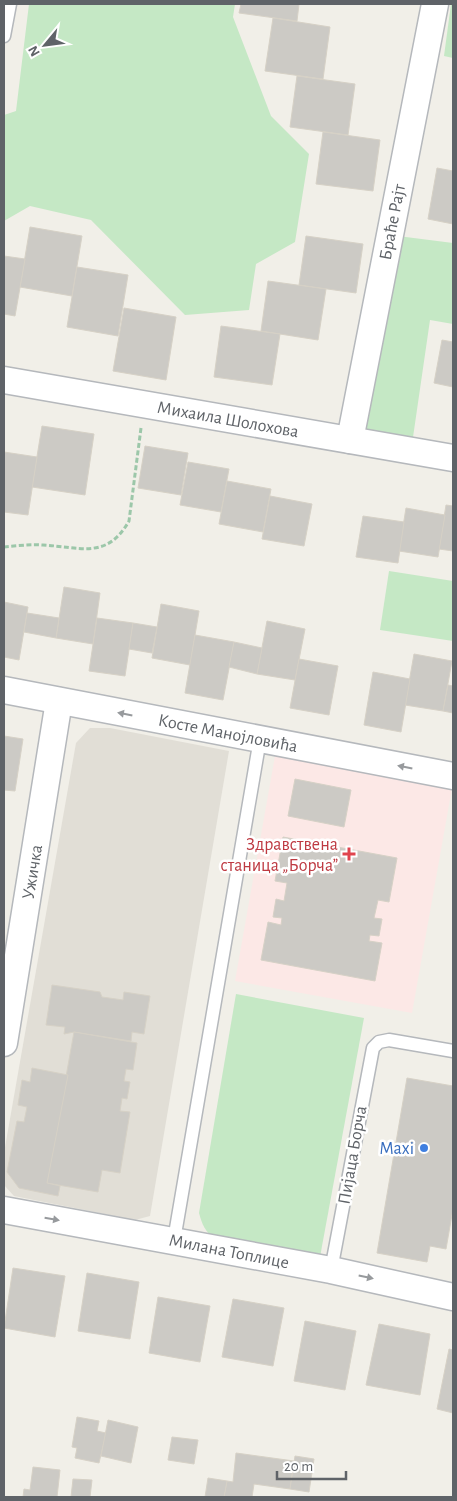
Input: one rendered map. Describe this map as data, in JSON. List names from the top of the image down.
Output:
{
  "streets": {
    "street": [
      "Браће Рајт",
      "Михаила Шолохова",
      "Косте Манојловића",
      "Ужичка",
      "Милана Топлице"
    ],
    "lane": ["Пијаца Борча"]
  },
  "crossings": [
    ["Браће Рајт", "Михаила Шолохова"],
    ["Косте Манојловића", "Ужичка"],
    ["Пијаца Борча", "Милана Топлице"]
  ],
  "one_way": ["Косте Манојловића", "Милана Топлице"],
  "places": {
    "health": ["Здравствена станица „Борча”"],
    "other": ["Maxi"]
  },
  "scale_bar": "20 m",
  "north": "bottom left"
}
